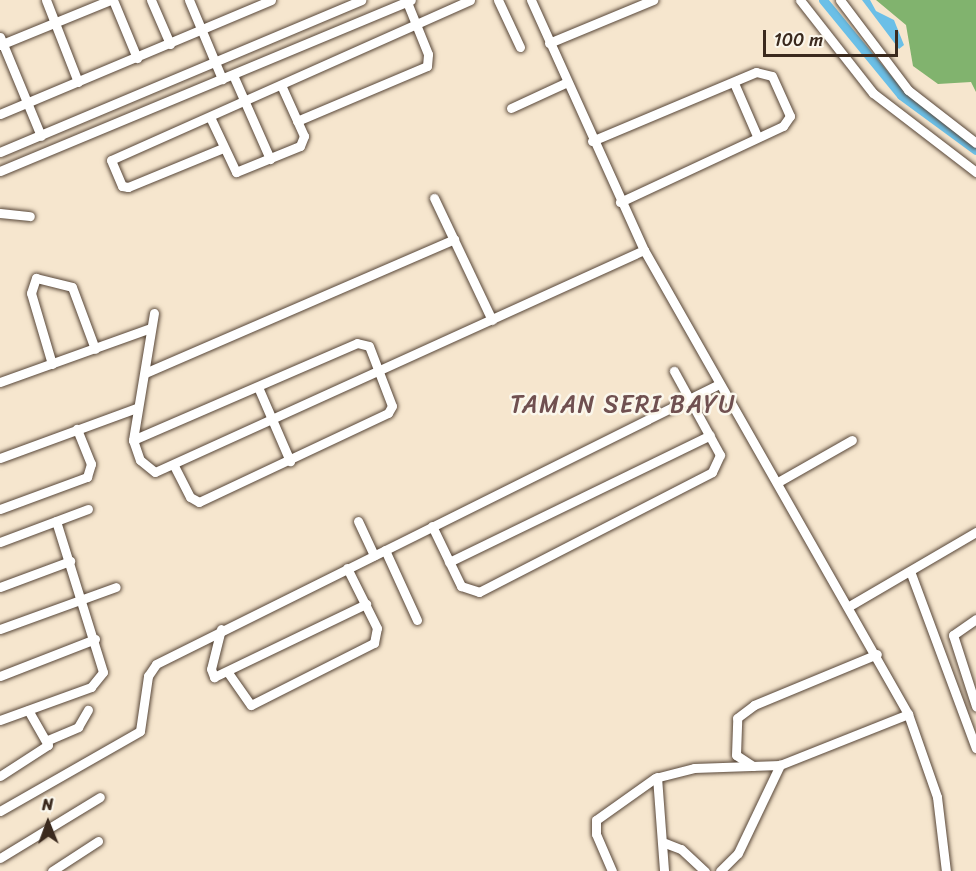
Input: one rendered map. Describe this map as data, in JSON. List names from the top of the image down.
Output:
{
  "districts": ["TAMAN SERI BAYU"],
  "scale_bar": "100 m",
  "north": "top"
}
